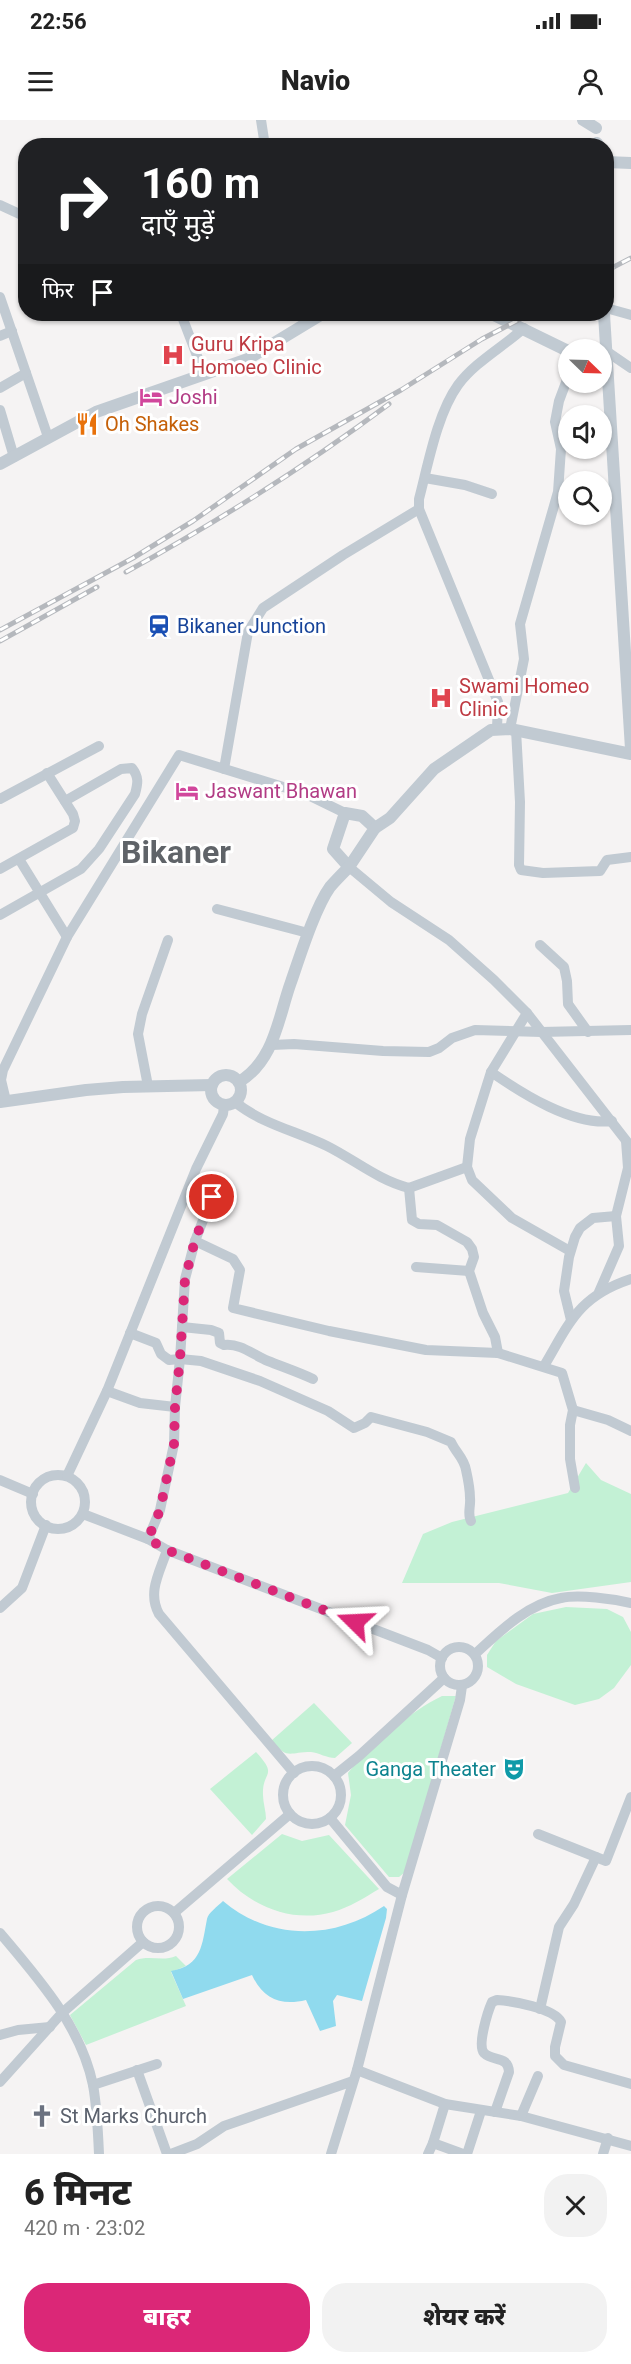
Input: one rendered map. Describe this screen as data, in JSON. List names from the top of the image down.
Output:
{
  "districts": ["Bikaner"],
  "places": {
    "hospital": ["Guru Kripa Homoeo Clinic", "Swami Homeo Clinic"],
    "hotel": ["Joshi", "Jaswant Bhawan"],
    "restaurant": ["Oh Shakes"],
    "station": ["Bikaner Junction"],
    "theatre": ["Ganga Theater"],
    "church": ["St Marks Church"]
  },
  "north": "bottom right",
  "page": {
    "status": "22:56",
    "header": "Navio",
    "turn": ["160 m", "दाएँ मुड़ें"],
    "then": "फिर",
    "heading": ["6 मिनट", "420 m · 23:02"],
    "buttons": ["बाहर", "शेयर करें"]
  }
}
